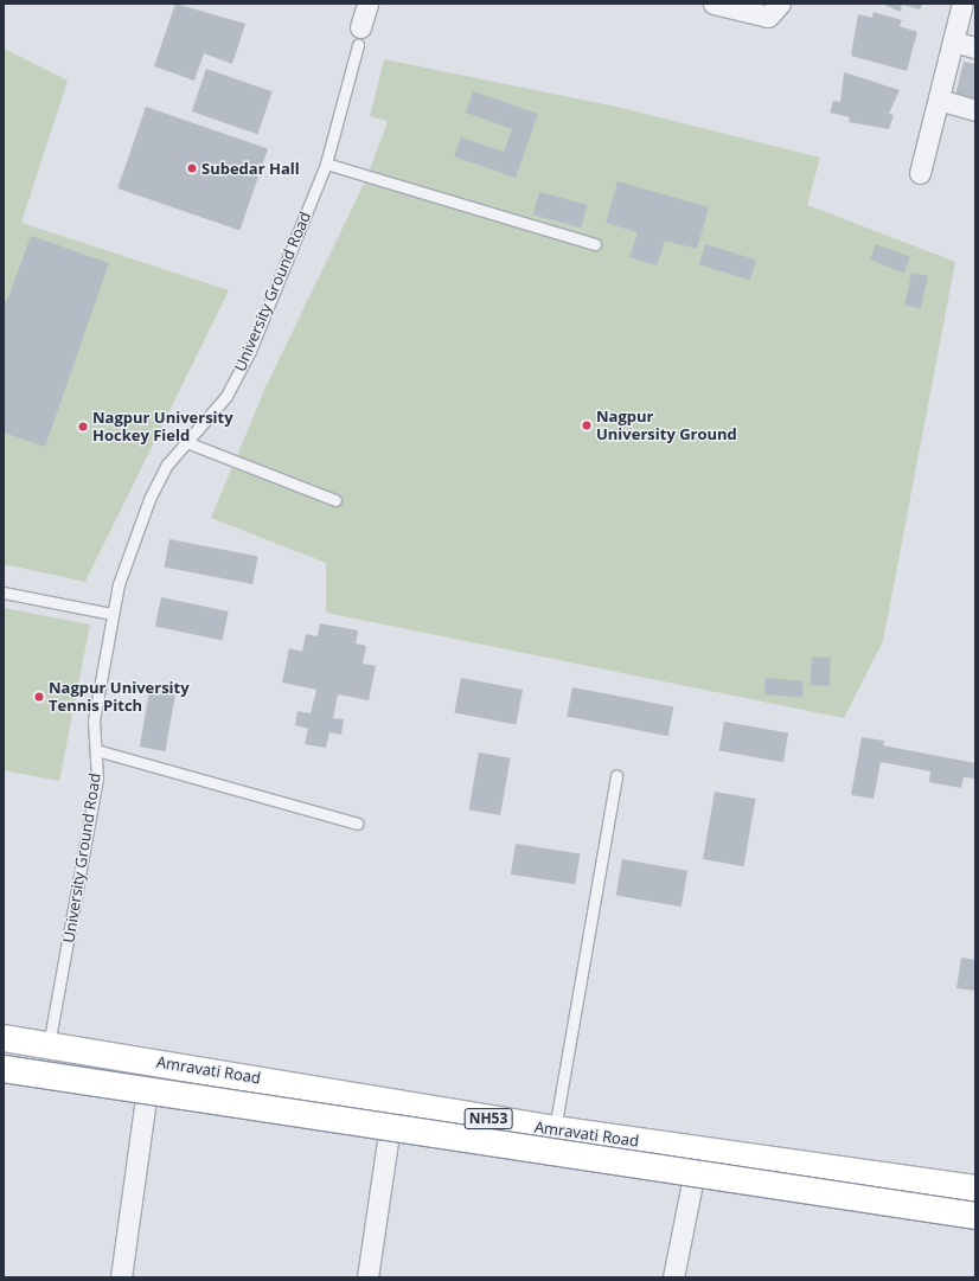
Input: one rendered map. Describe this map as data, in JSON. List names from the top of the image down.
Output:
{
  "streets": {
    "highway": ["Amravati Road", "NH53"],
    "lane": ["University Ground Road"]
  },
  "crossings": [
    ["University Ground Road", "Amravati Road"]
  ],
  "places": [
    "Subedar Hall",
    "Nagpur University Ground",
    "Nagpur University Hockey Field",
    "Nagpur University Tennis Pitch"
  ]
}
